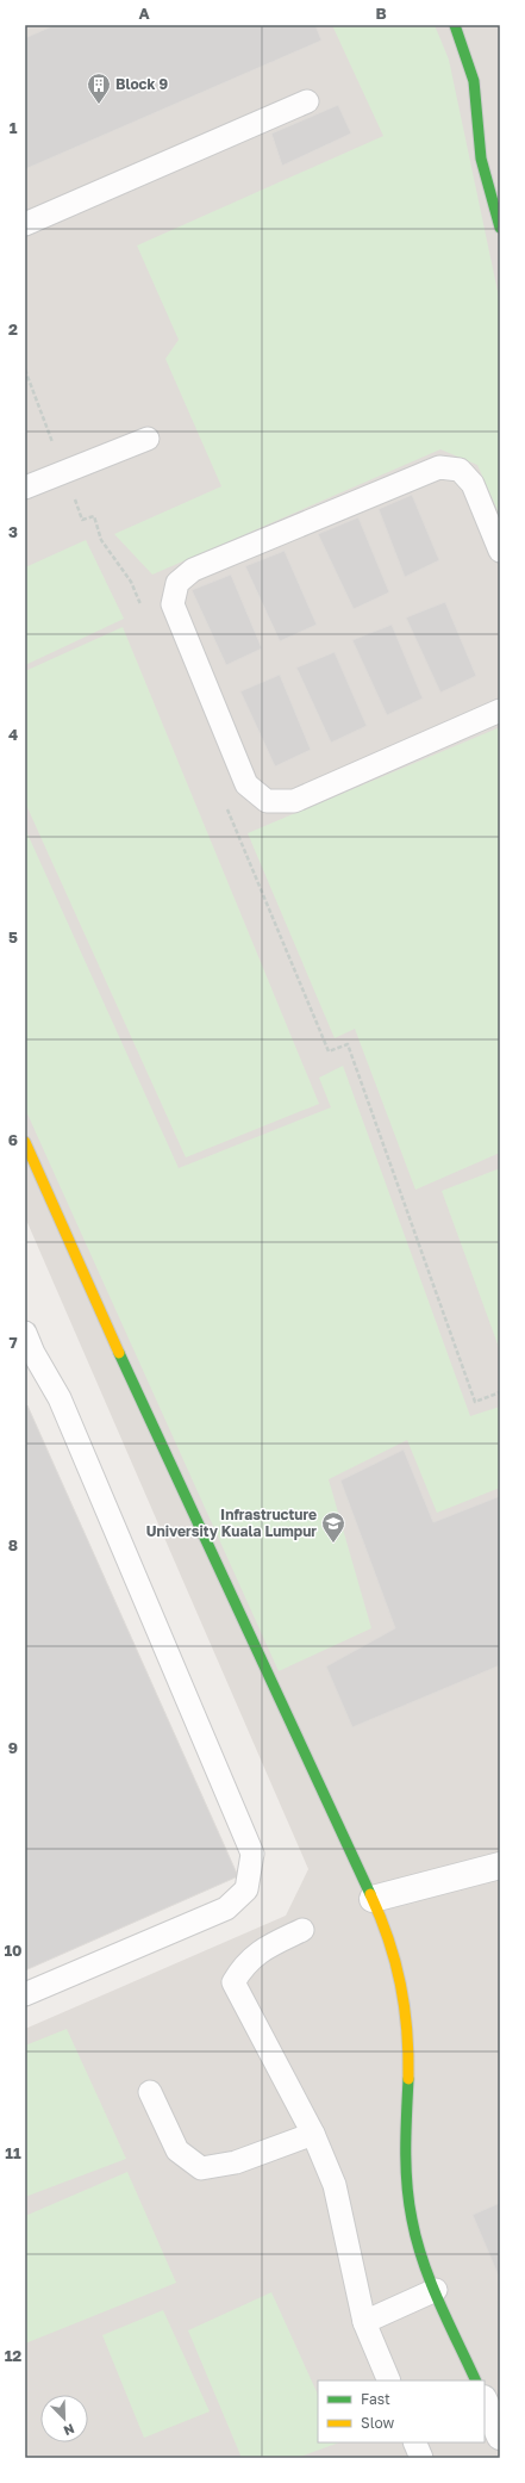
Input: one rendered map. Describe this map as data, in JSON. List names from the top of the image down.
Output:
{
  "places": {
    "building": ["Block 9"],
    "school or university": ["Infrastructure University Kuala Lumpur"]
  },
  "legend": ["Fast", "Slow"],
  "north": "bottom right",
  "grid": {
    "columns": ["A", "B"],
    "rows": [
      "1",
      "2",
      "3",
      "4",
      "5",
      "6",
      "7",
      "8",
      "9",
      "10",
      "11",
      "12"
    ]
  }
}
